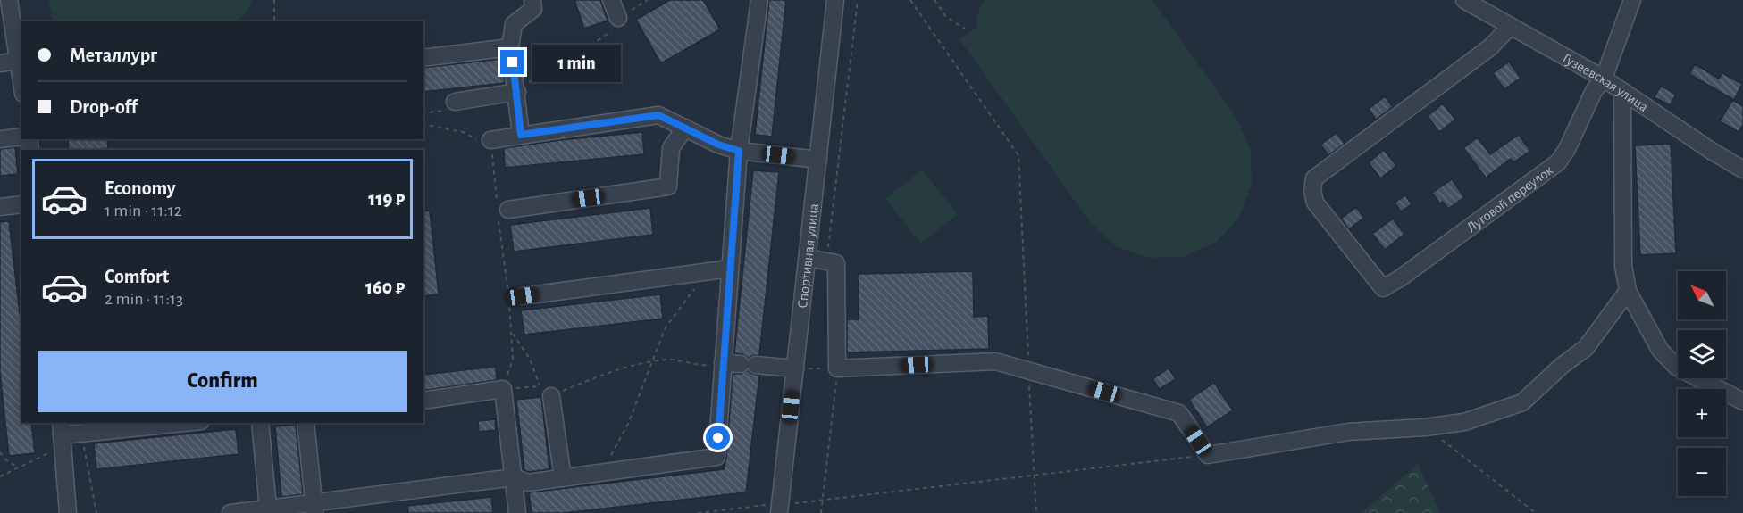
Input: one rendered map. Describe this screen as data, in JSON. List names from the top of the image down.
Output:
{
  "streets": {
    "street": ["Гузеевская улица", "Луговой переулок", "Спортивная улица"]
  },
  "crossings": [
    ["Гузеевская улица", "Луговой переулок"]
  ],
  "north": "top left",
  "page": {
    "banner": ["Металлург", "Drop-off"],
    "bubble": "1 min",
    "list": [
      {
        "name": "Economy",
        "note": "1 min · 11:12",
        "value": "119 ₽"
      },
      {
        "name": "Comfort",
        "note": "2 min · 11:13",
        "value": "160 ₽"
      }
    ],
    "map_buttons": ["+", "−"],
    "buttons": "Confirm"
  }
}
